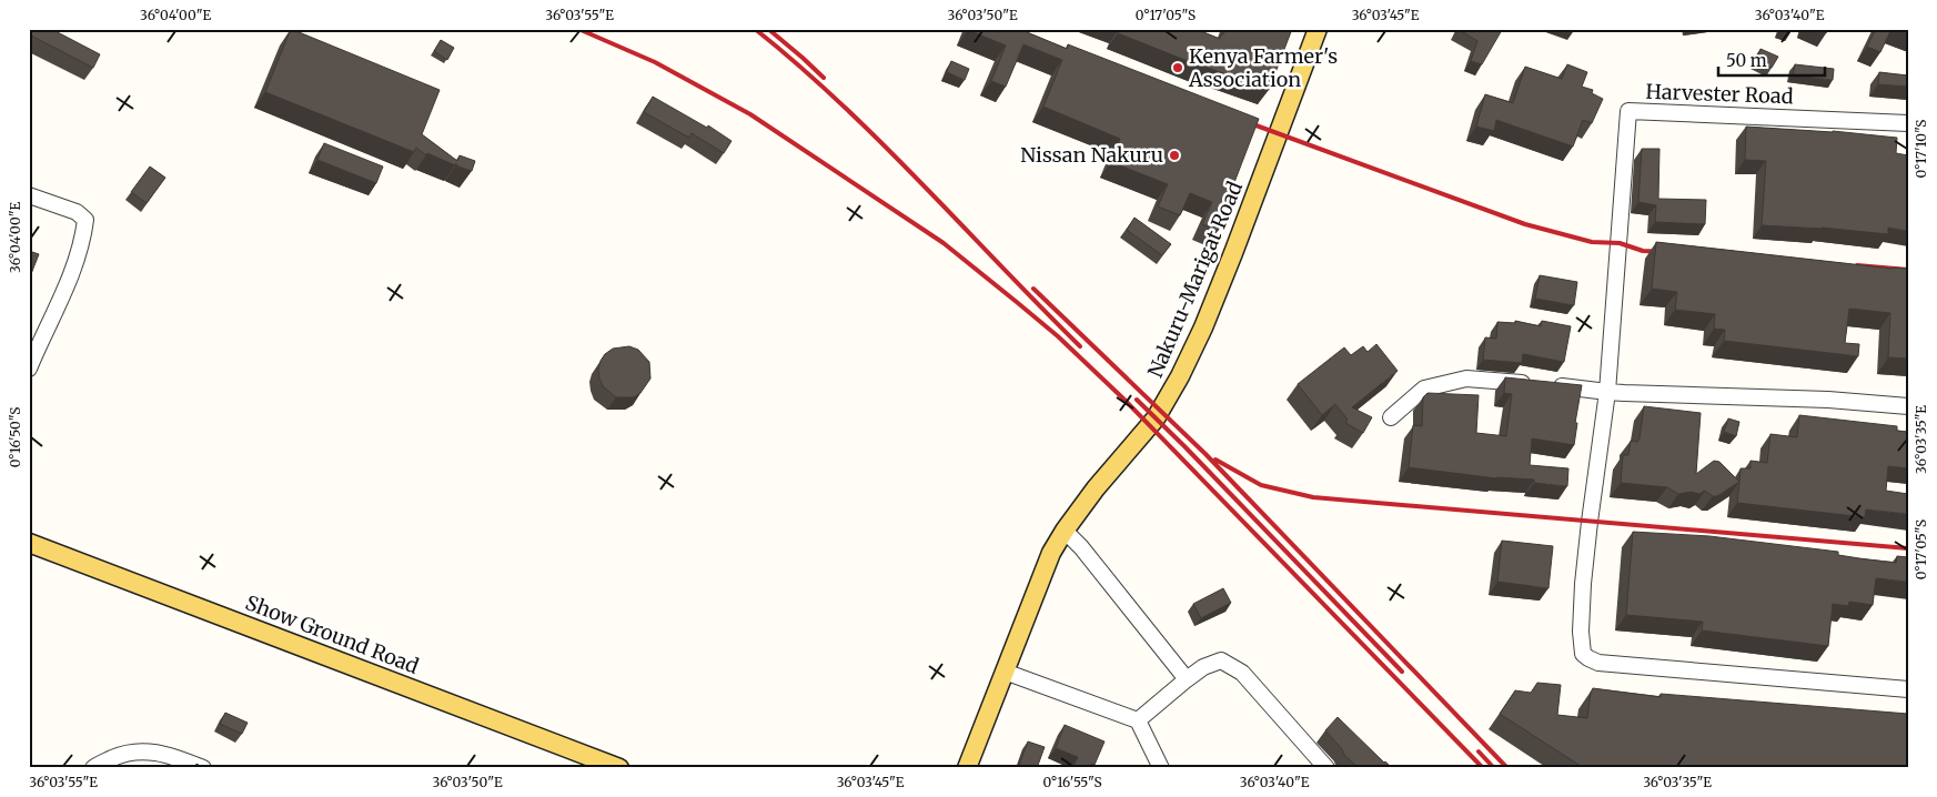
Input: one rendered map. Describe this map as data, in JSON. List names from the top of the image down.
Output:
{
  "streets": {
    "main road": ["Nakuru-Marigat Road", "Show Ground Road"],
    "street": ["Harvester Road"]
  },
  "places": ["Kenya Farmer's Association", "Nissan Nakuru"],
  "scale_bar": "50 m",
  "coordinates": [
    "36°04'00\"E",
    "36°03'55\"E",
    "36°03'50\"E",
    "0°17'05\"S",
    "36°03'45\"E",
    "36°03'40\"E",
    "0°17'10\"S",
    "0°16'50\"S",
    "36°03'35\"E",
    "0°16'55\"S"
  ]
}
